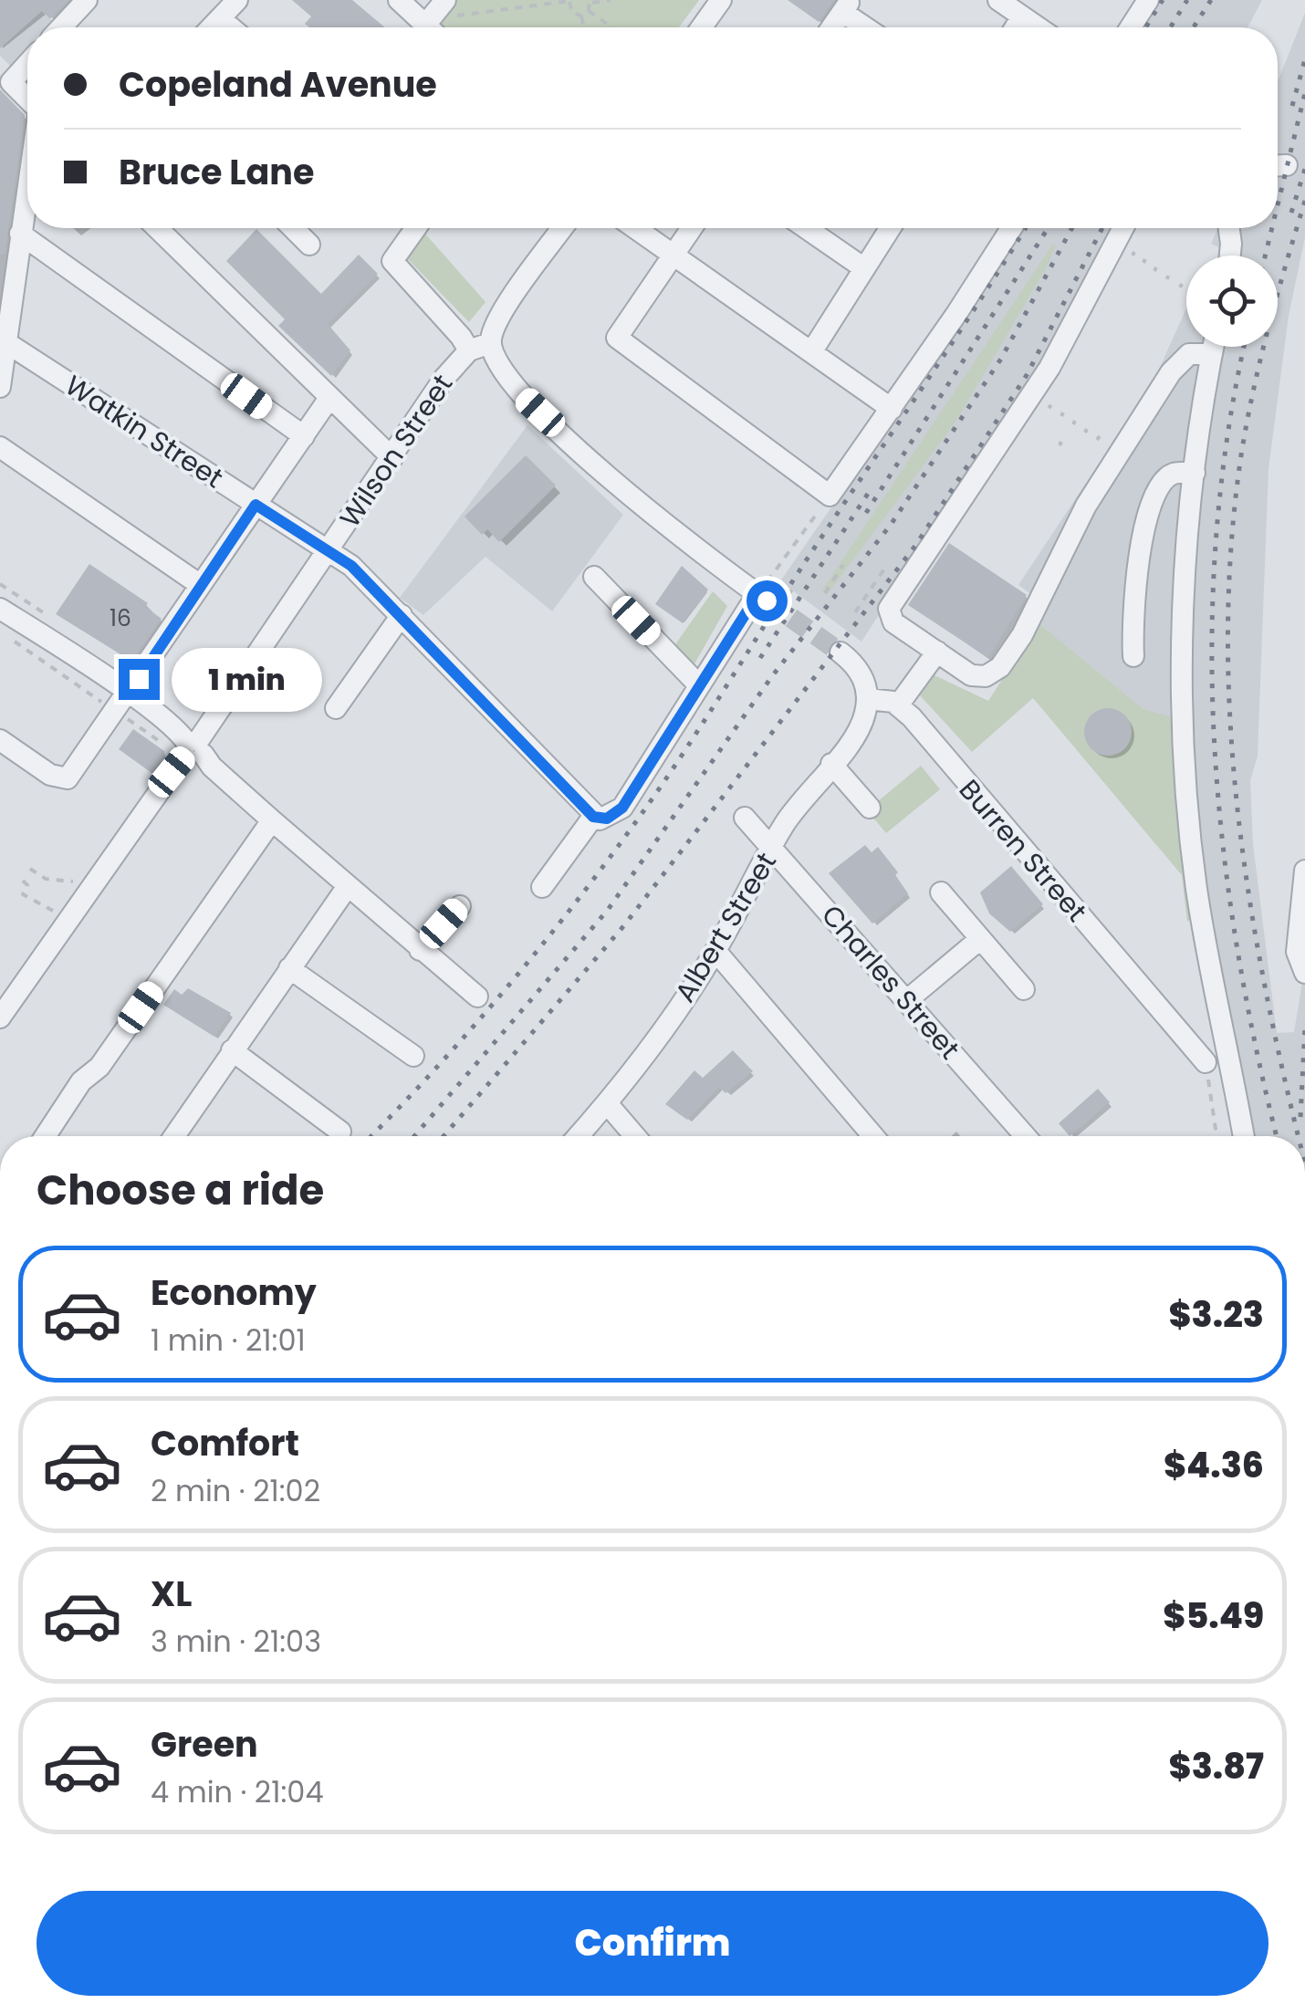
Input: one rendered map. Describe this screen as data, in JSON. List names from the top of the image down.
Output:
{
  "streets": {
    "street": [
      "Watkin Street",
      "Wilson Street",
      "Burren Street",
      "Albert Street",
      "Charles Street"
    ]
  },
  "crossings": [
    ["Watkin Street", "Wilson Street"],
    ["Albert Street", "Charles Street"]
  ],
  "house_numbers": ["16"],
  "page": {
    "banner": ["Copeland Avenue", "Bruce Lane"],
    "bubble": "1 min",
    "heading": "Choose a ride",
    "list": [
      {
        "name": "Economy",
        "note": "1 min · 21:01",
        "value": "$3.23"
      },
      {
        "name": "Comfort",
        "note": "2 min · 21:02",
        "value": "$4.36"
      },
      {
        "name": "XL",
        "note": "3 min · 21:03",
        "value": "$5.49"
      },
      {
        "name": "Green",
        "note": "4 min · 21:04",
        "value": "$3.87"
      }
    ],
    "buttons": "Confirm"
  }
}
